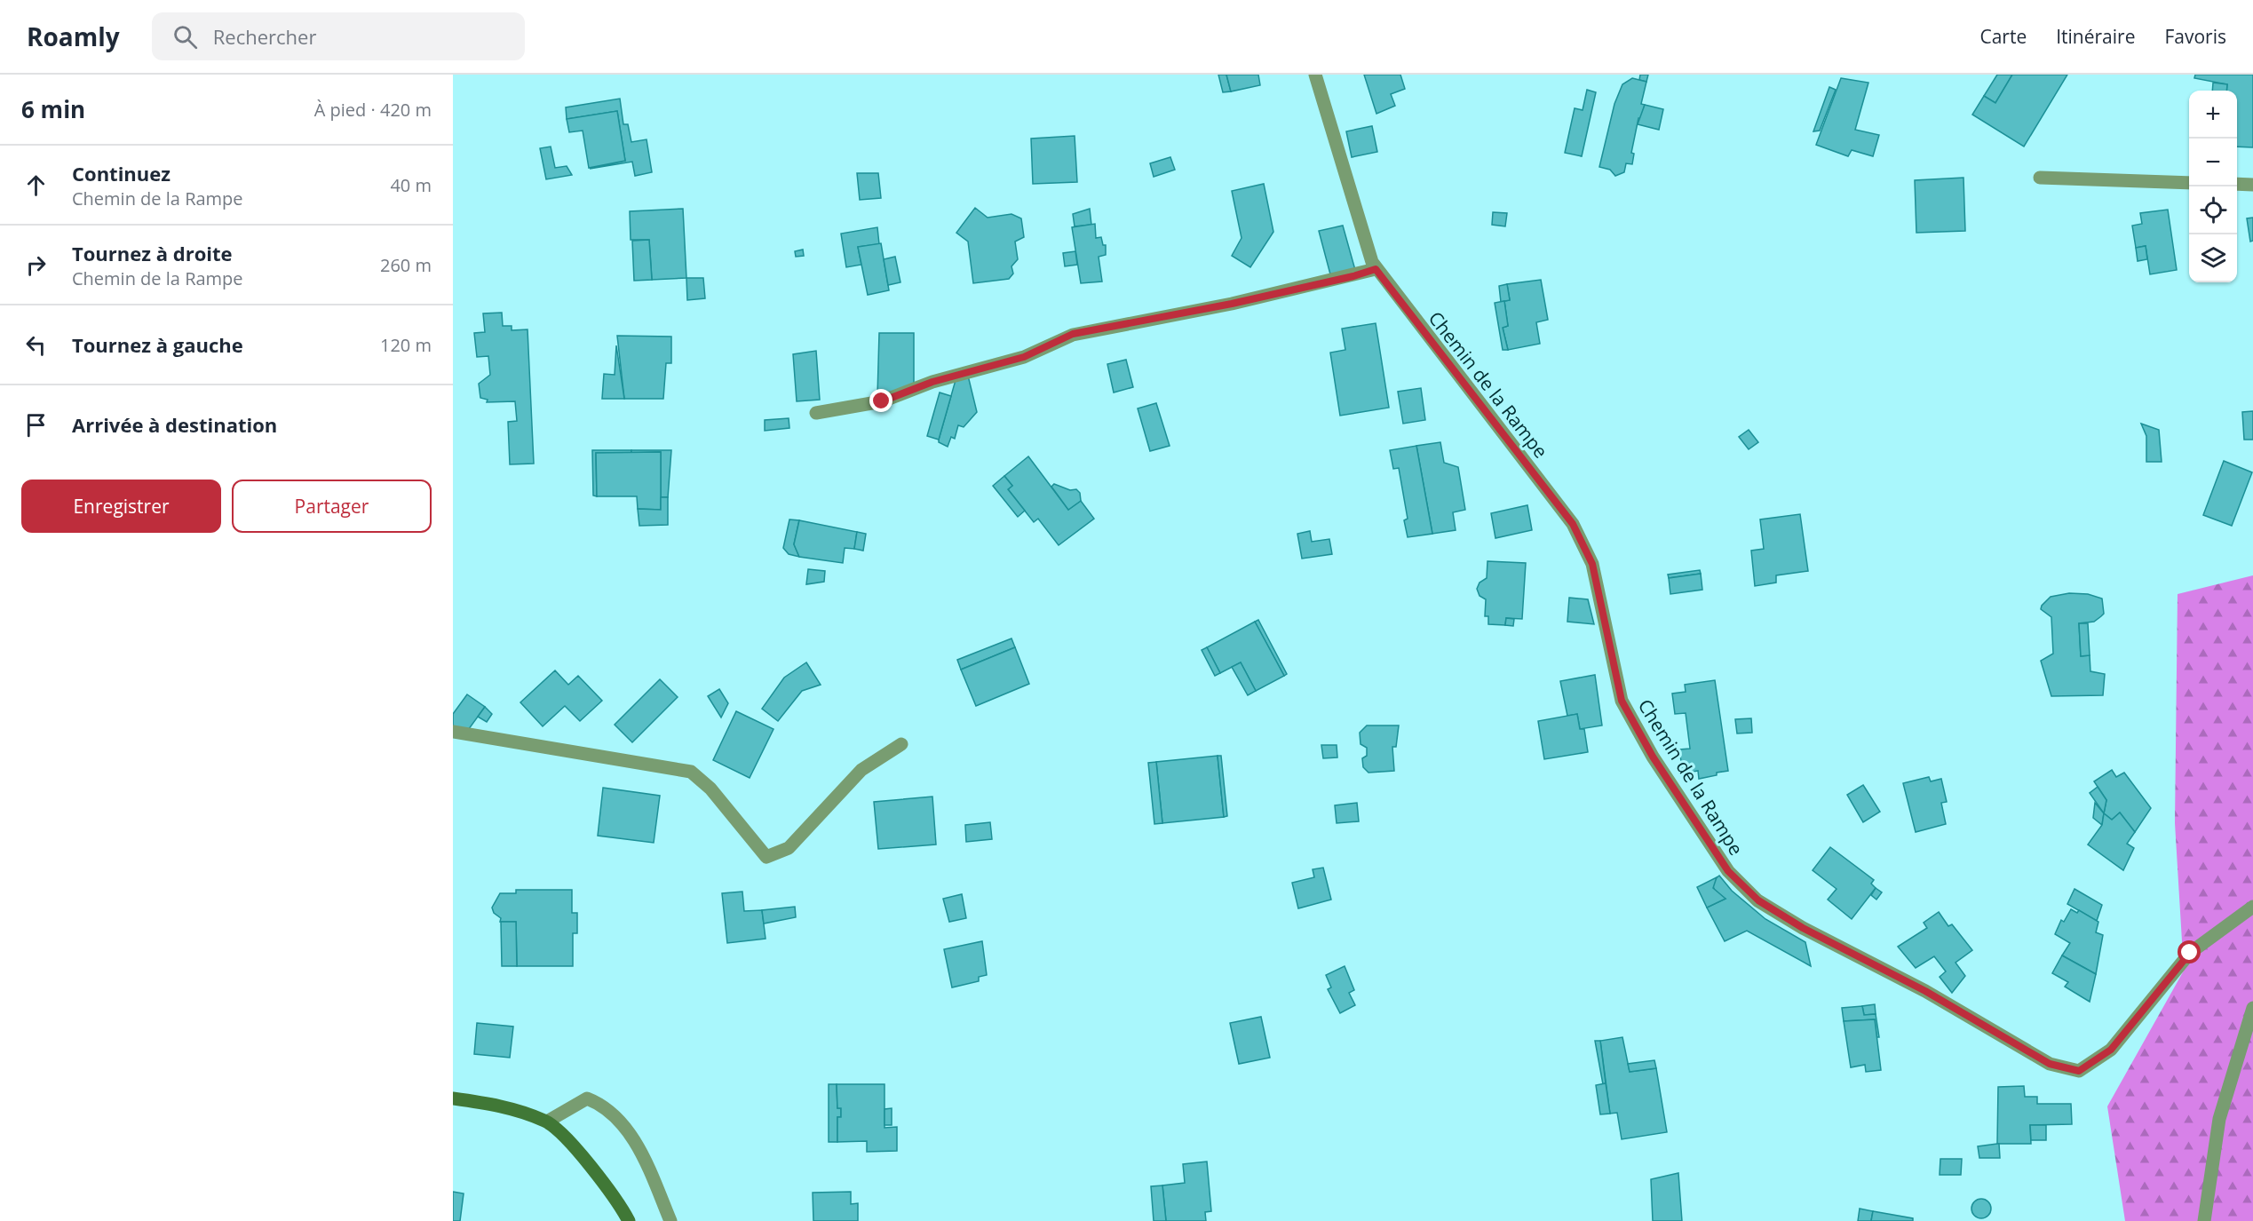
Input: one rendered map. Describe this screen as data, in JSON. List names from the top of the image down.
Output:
{
  "streets": {
    "street": ["Chemin de la Rampe"]
  },
  "page": {
    "header": "Roamly",
    "search": "Rechercher",
    "nav": ["Carte", "Itinéraire", "Favoris"],
    "heading": ["6 min", "À pied · 420 m"],
    "map_buttons": ["+", "−"],
    "list": [
      ["Continuez", "Chemin de la Rampe", "40 m"],
      ["Tournez à droite", "Chemin de la Rampe", "260 m"],
      ["Tournez à gauche", "120 m"],
      "Arrivée à destination"
    ],
    "buttons": ["Enregistrer", "Partager"]
  }
}
